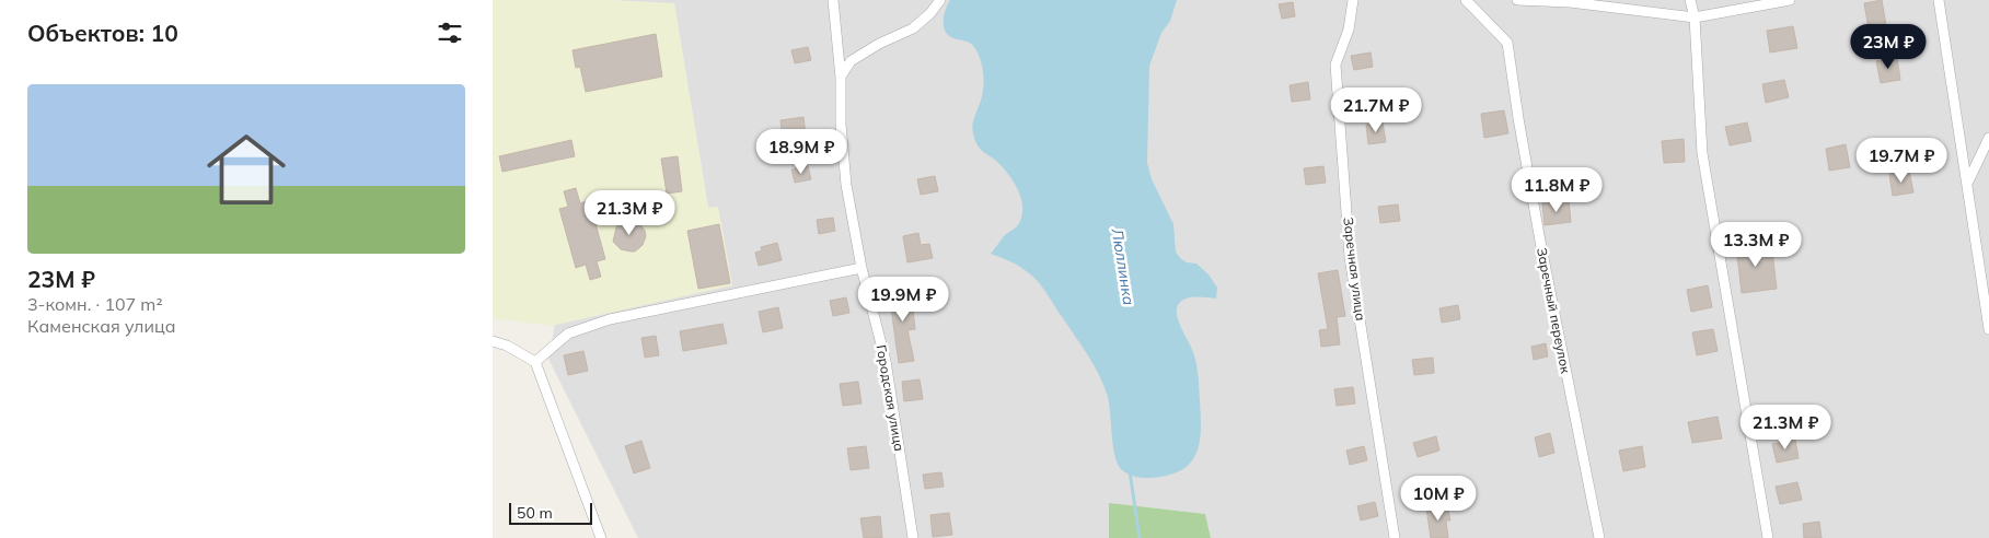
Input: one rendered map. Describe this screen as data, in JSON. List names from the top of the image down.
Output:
{
  "streets": {
    "street": ["Заречная улица", "Заречный переулок", "Городская улица"]
  },
  "water": ["Люллинка"],
  "scale_bar": "50 m",
  "page": {
    "heading": "Объектов: 10",
    "price": [
      "23M ₽",
      "21.7M ₽",
      "18.9M ₽",
      "19.7M ₽",
      "11.8M ₽",
      "21.3M ₽",
      "13.3M ₽",
      "19.9M ₽",
      "21.3M ₽",
      "10M ₽"
    ],
    "list": [
      {
        "name": "23M ₽",
        "note": "3-комн. · 107 m² · Каменская улица"
      }
    ],
    "scale": "50 m"
  }
}
